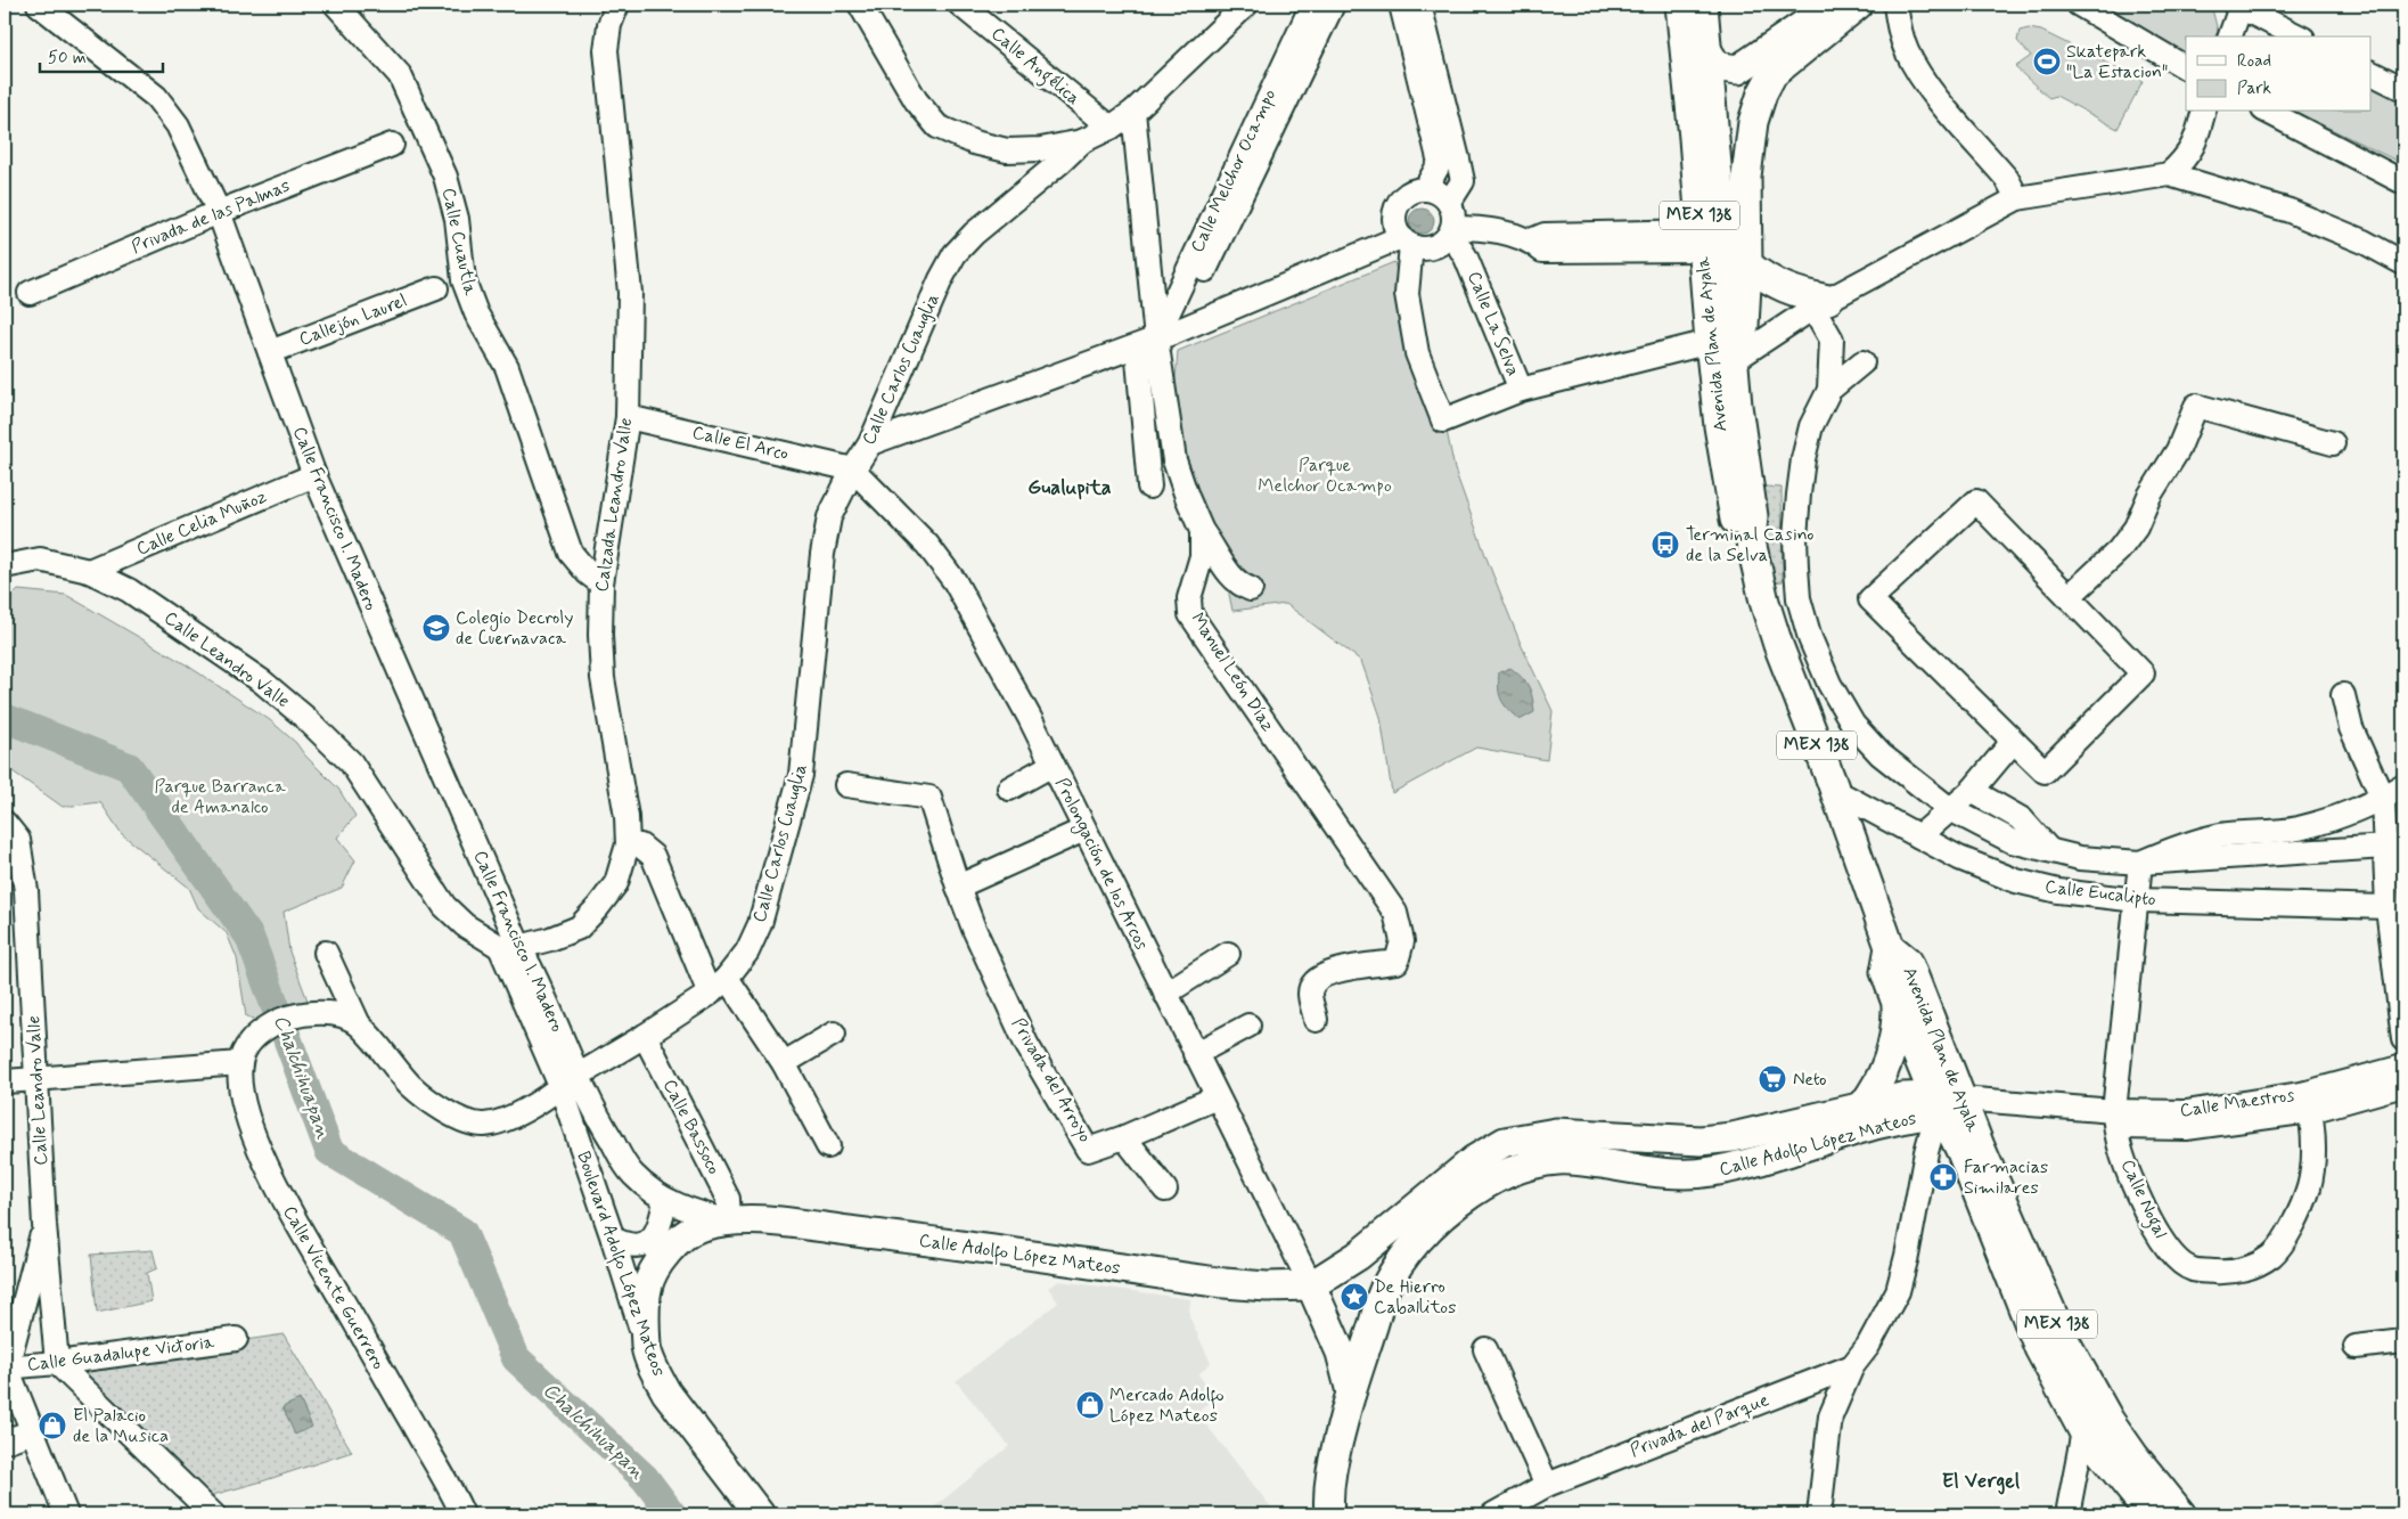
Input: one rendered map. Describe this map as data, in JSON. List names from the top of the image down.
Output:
{
  "streets": {
    "main road": [
      "MEX 138",
      "Avenida Plan de Ayala",
      "Calle Adolfo López Mateos",
      "Boulevard Adolfo López Mateos"
    ],
    "street": [
      "Calle Angélica",
      "Calle Melchor Ocampo",
      "Privada de las Palmas",
      "Calle Cuautla",
      "Callejón Laurel",
      "Calle La Selva",
      "Calle Carlos Cuauglia",
      "Calle El Arco",
      "Calzada Leandro Valle",
      "Calle Francisco I. Madero",
      "Calle Celia Muñoz",
      "Calle Leandro Valle",
      "Manuel León Díaz",
      "Prolongación de los Arcos",
      "Calle Eucalipto",
      "Privada del Arroyo",
      "Calle Maestros",
      "Calle Bassoco",
      "Calle Nogal",
      "Calle Vicente Guerrero",
      "Calle Guadalupe Victoria",
      "Privada del Parque"
    ]
  },
  "crossings": [
    ["Calle Melchor Ocampo", "Manuel León Díaz"],
    ["Privada de las Palmas", "Calle Francisco I. Madero"],
    ["Calle Cuautla", "Calzada Leandro Valle"],
    ["Callejón Laurel", "Calle Francisco I. Madero"],
    ["Avenida Plan de Ayala", "Calle Eucalipto"],
    ["Avenida Plan de Ayala", "Calle Maestros"],
    ["Avenida Plan de Ayala", "Calle Adolfo López Mateos"],
    ["Calle Carlos Cuauglia", "Calle El Arco"],
    ["Calle Carlos Cuauglia", "Calle Francisco I. Madero"],
    ["Calle Carlos Cuauglia", "Prolongación de los Arcos"],
    ["Calle Carlos Cuauglia", "Calle Bassoco"],
    ["Calle Carlos Cuauglia", "Calle Adolfo López Mateos"],
    ["Calle Carlos Cuauglia", "Boulevard Adolfo López Mateos"],
    ["Calle El Arco", "Calzada Leandro Valle"],
    ["Calle El Arco", "Prolongación de los Arcos"],
    ["Calzada Leandro Valle", "Calle Francisco I. Madero"],
    ["Calzada Leandro Valle", "Calle Leandro Valle"],
    ["Calle Francisco I. Madero", "Calle Celia Muñoz"],
    ["Calle Francisco I. Madero", "Calle Leandro Valle"],
    ["Calle Francisco I. Madero", "Calle Adolfo López Mateos"],
    ["Calle Francisco I. Madero", "Boulevard Adolfo López Mateos"],
    ["Calle Celia Muñoz", "Calle Leandro Valle"],
    ["Calle Leandro Valle", "Calle Guadalupe Victoria"],
    ["Prolongación de los Arcos", "Privada del Arroyo"],
    ["Prolongación de los Arcos", "Calle Adolfo López Mateos"],
    ["Calle Eucalipto", "Calle Nogal"],
    ["Calle Maestros", "Calle Adolfo López Mateos"],
    ["Calle Maestros", "Calle Nogal"],
    ["Calle Bassoco", "Calle Adolfo López Mateos"],
    ["Calle Adolfo López Mateos", "Boulevard Adolfo López Mateos"]
  ],
  "districts": ["Gualupita", "El Vergel"],
  "water": ["Chalchihuapan"],
  "parks": ["Parque Melchor Ocampo", "Parque Barranca de Amanalco"],
  "places": {
    "sports": ["Skatepark \"La Estacion\""],
    "bus stop": ["Terminal Casino de la Selva"],
    "school or university": ["Colegio Decroly de Cuernavaca"],
    "supermarket": ["Neto"],
    "pharmacy": ["Farmacias Similares"],
    "place": ["De Hierro Caballitos"],
    "shop": ["Mercado Adolfo López Mateos", "El Palacio de la Musica"]
  },
  "legend": ["Road", "Park"],
  "scale_bar": "50 m"
}
